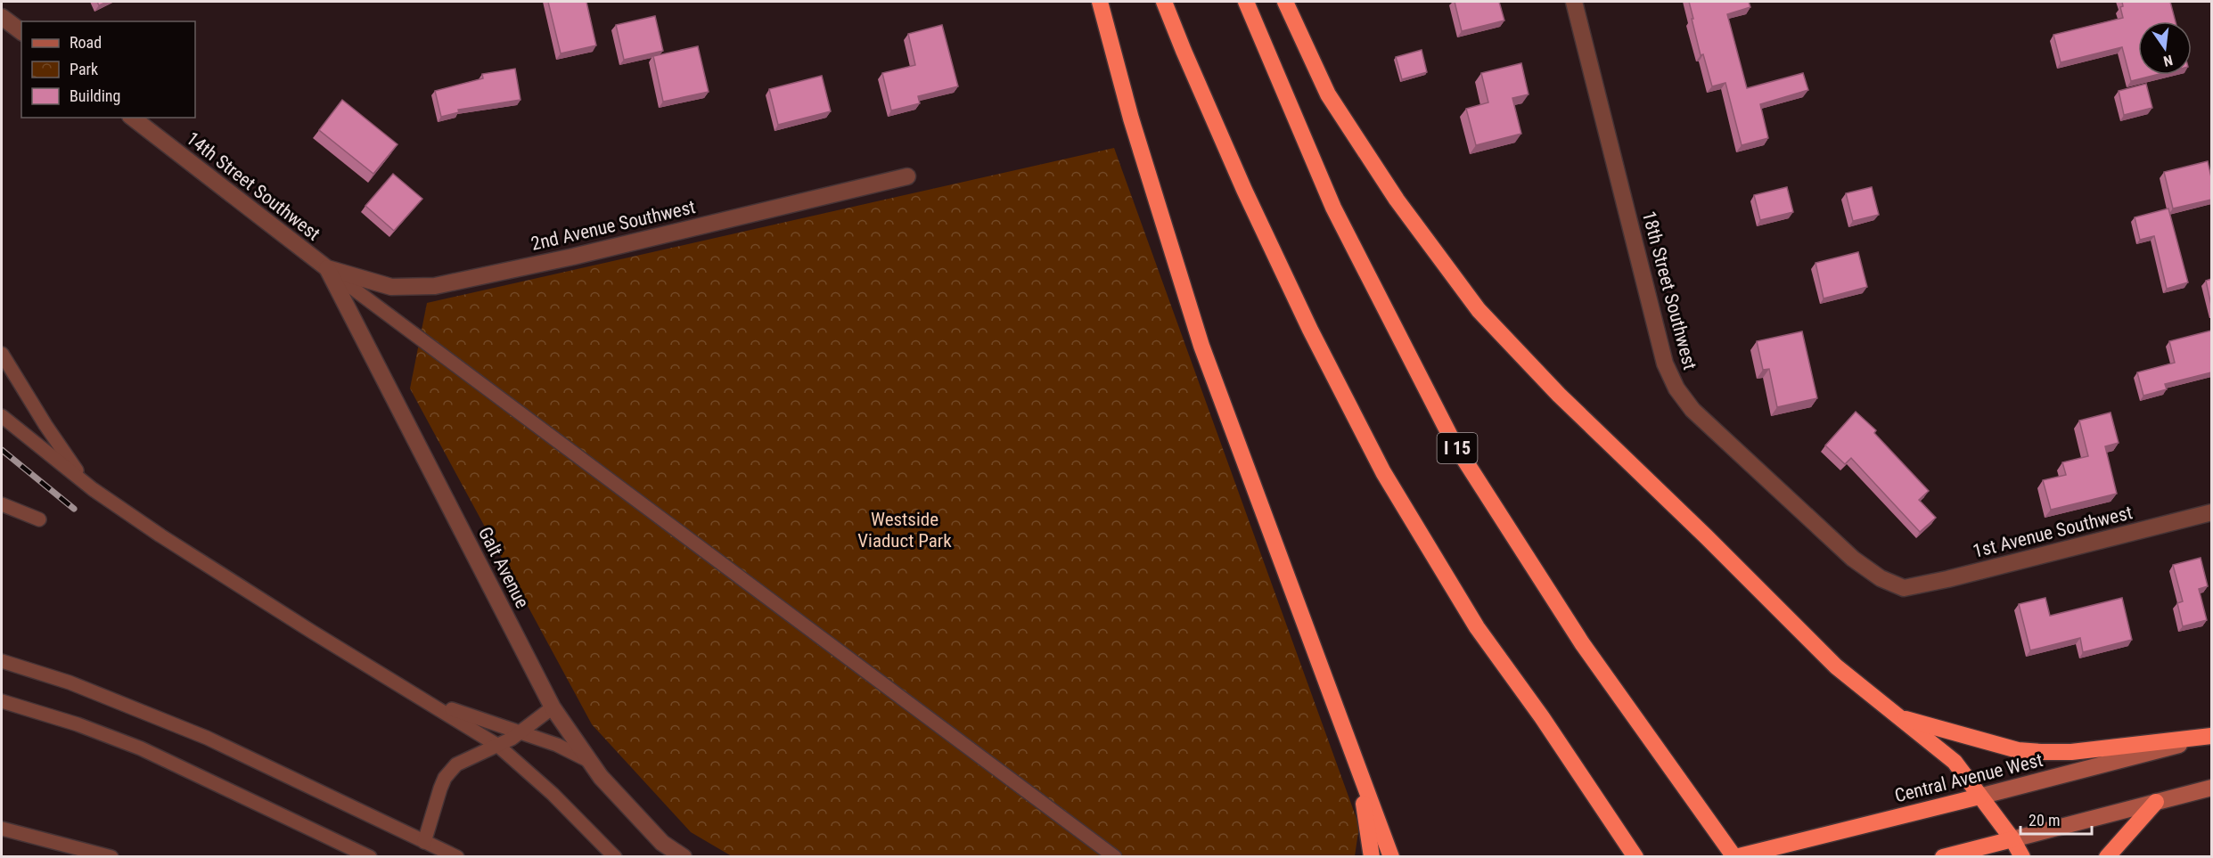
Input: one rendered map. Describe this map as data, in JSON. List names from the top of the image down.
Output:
{
  "streets": {
    "highway": ["I 15", "Central Avenue West"],
    "street": [
      "14th Street Southwest",
      "2nd Avenue Southwest",
      "18th Street Southwest",
      "1st Avenue Southwest",
      "Galt Avenue"
    ]
  },
  "crossings": [
    ["14th Street Southwest", "2nd Avenue Southwest"],
    ["14th Street Southwest", "Galt Avenue"],
    ["2nd Avenue Southwest", "Galt Avenue"],
    ["18th Street Southwest", "1st Avenue Southwest"],
    ["I 15", "Central Avenue West"]
  ],
  "parks": ["Westside Viaduct Park"],
  "legend": ["Road", "Park", "Building"],
  "scale_bar": "20 m",
  "north": "bottom"
}
